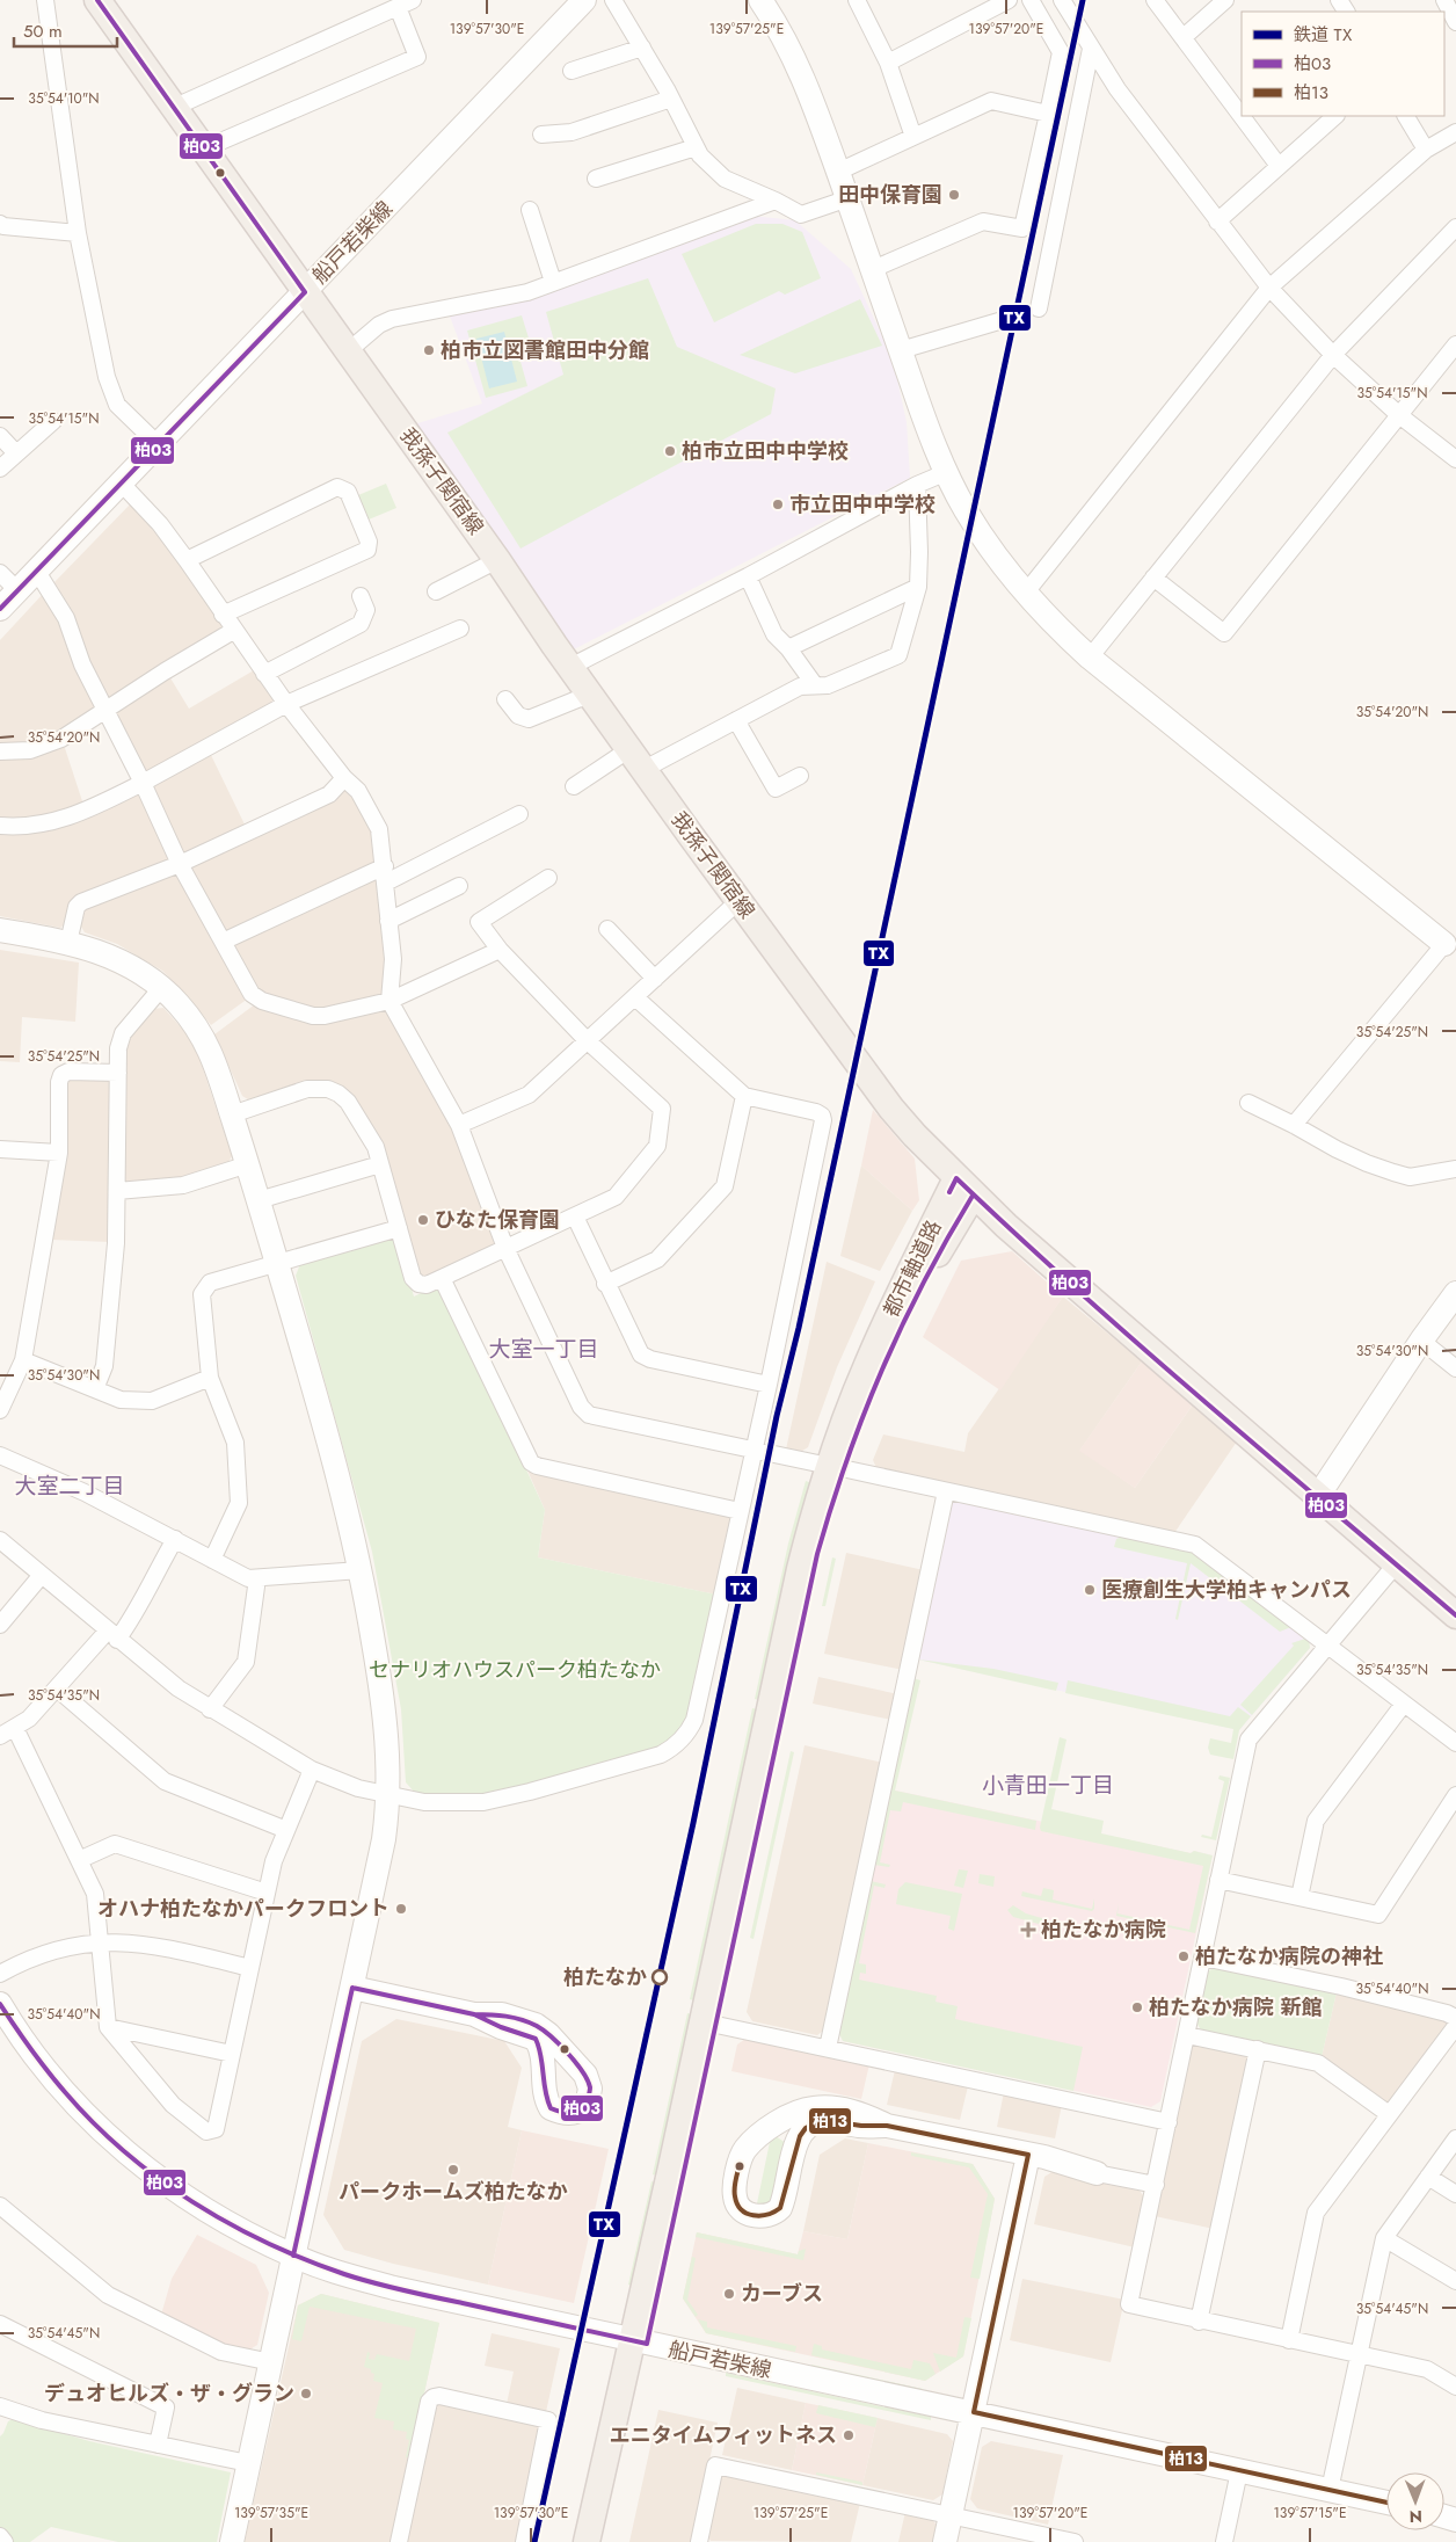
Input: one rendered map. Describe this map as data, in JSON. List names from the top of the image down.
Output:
{
  "streets": {
    "main road": ["我孫子関宿線", "都市軸道路"],
    "street": ["船戸若柴線"]
  },
  "crossings": [
    ["船戸若柴線", "我孫子関宿線"],
    ["船戸若柴線", "都市軸道路"],
    ["我孫子関宿線", "都市軸道路"]
  ],
  "districts": ["大室一丁目", "大室二丁目", "小青田一丁目"],
  "parks": ["セナリオハウスパーク柏たなか"],
  "places": {
    "other": [
      "田中保育園",
      "柏市立図書館田中分館",
      "柏市立田中中学校",
      "市立田中中学校",
      "ひなた保育園",
      "医療創生大学柏キャンパス",
      "オハナ柏たなかパークフロント",
      "柏たなか病院の神社",
      "柏たなか",
      "柏たなか病院 新館",
      "パークホームズ柏たなか",
      "カーブス",
      "デュオヒルズ・ザ・グラン",
      "エニタイムフィットネス"
    ],
    "health": ["柏たなか病院"]
  },
  "lines": ["rail line TX", "transit line 柏03", "transit line 柏13"],
  "legend": ["鉄道 TX", "柏03", "柏13"],
  "scale_bar": "50 m",
  "north": "bottom",
  "coordinates": [
    "139°57'30\"E",
    "139°57'25\"E",
    "139°57'20\"E",
    "35°54'10\"N",
    "35°54'15\"N",
    "35°54'20\"N",
    "35°54'25\"N",
    "35°54'30\"N",
    "35°54'35\"N",
    "35°54'40\"N",
    "35°54'45\"N",
    "139°57'35\"E",
    "139°57'15\"E"
  ]
}
